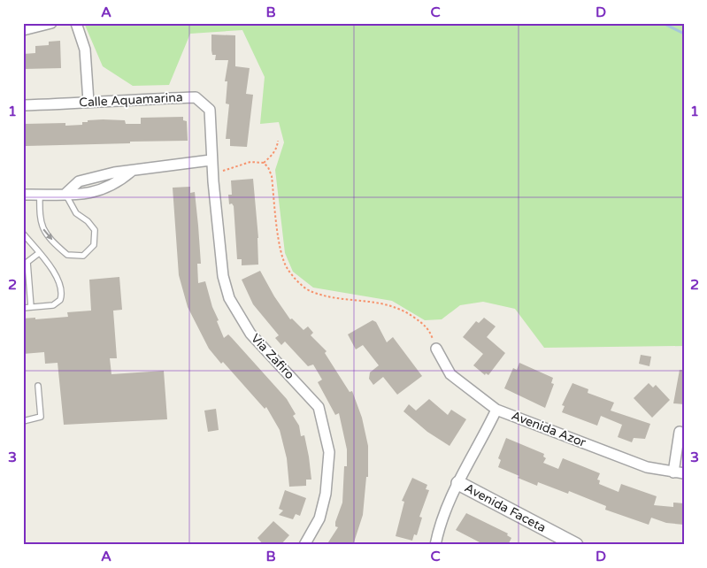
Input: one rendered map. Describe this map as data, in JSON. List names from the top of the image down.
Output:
{
  "streets": {
    "street": [
      "Calle Aquamarina",
      "Via Zafiro",
      "Avenida Azor",
      "Avenida Faceta"
    ]
  },
  "crossings": [
    ["Calle Aquamarina", "Via Zafiro"]
  ],
  "grid": {
    "columns": [
      "A",
      "B",
      "C",
      "D"
    ],
    "rows": ["1", "2", "3"]
  }
}
